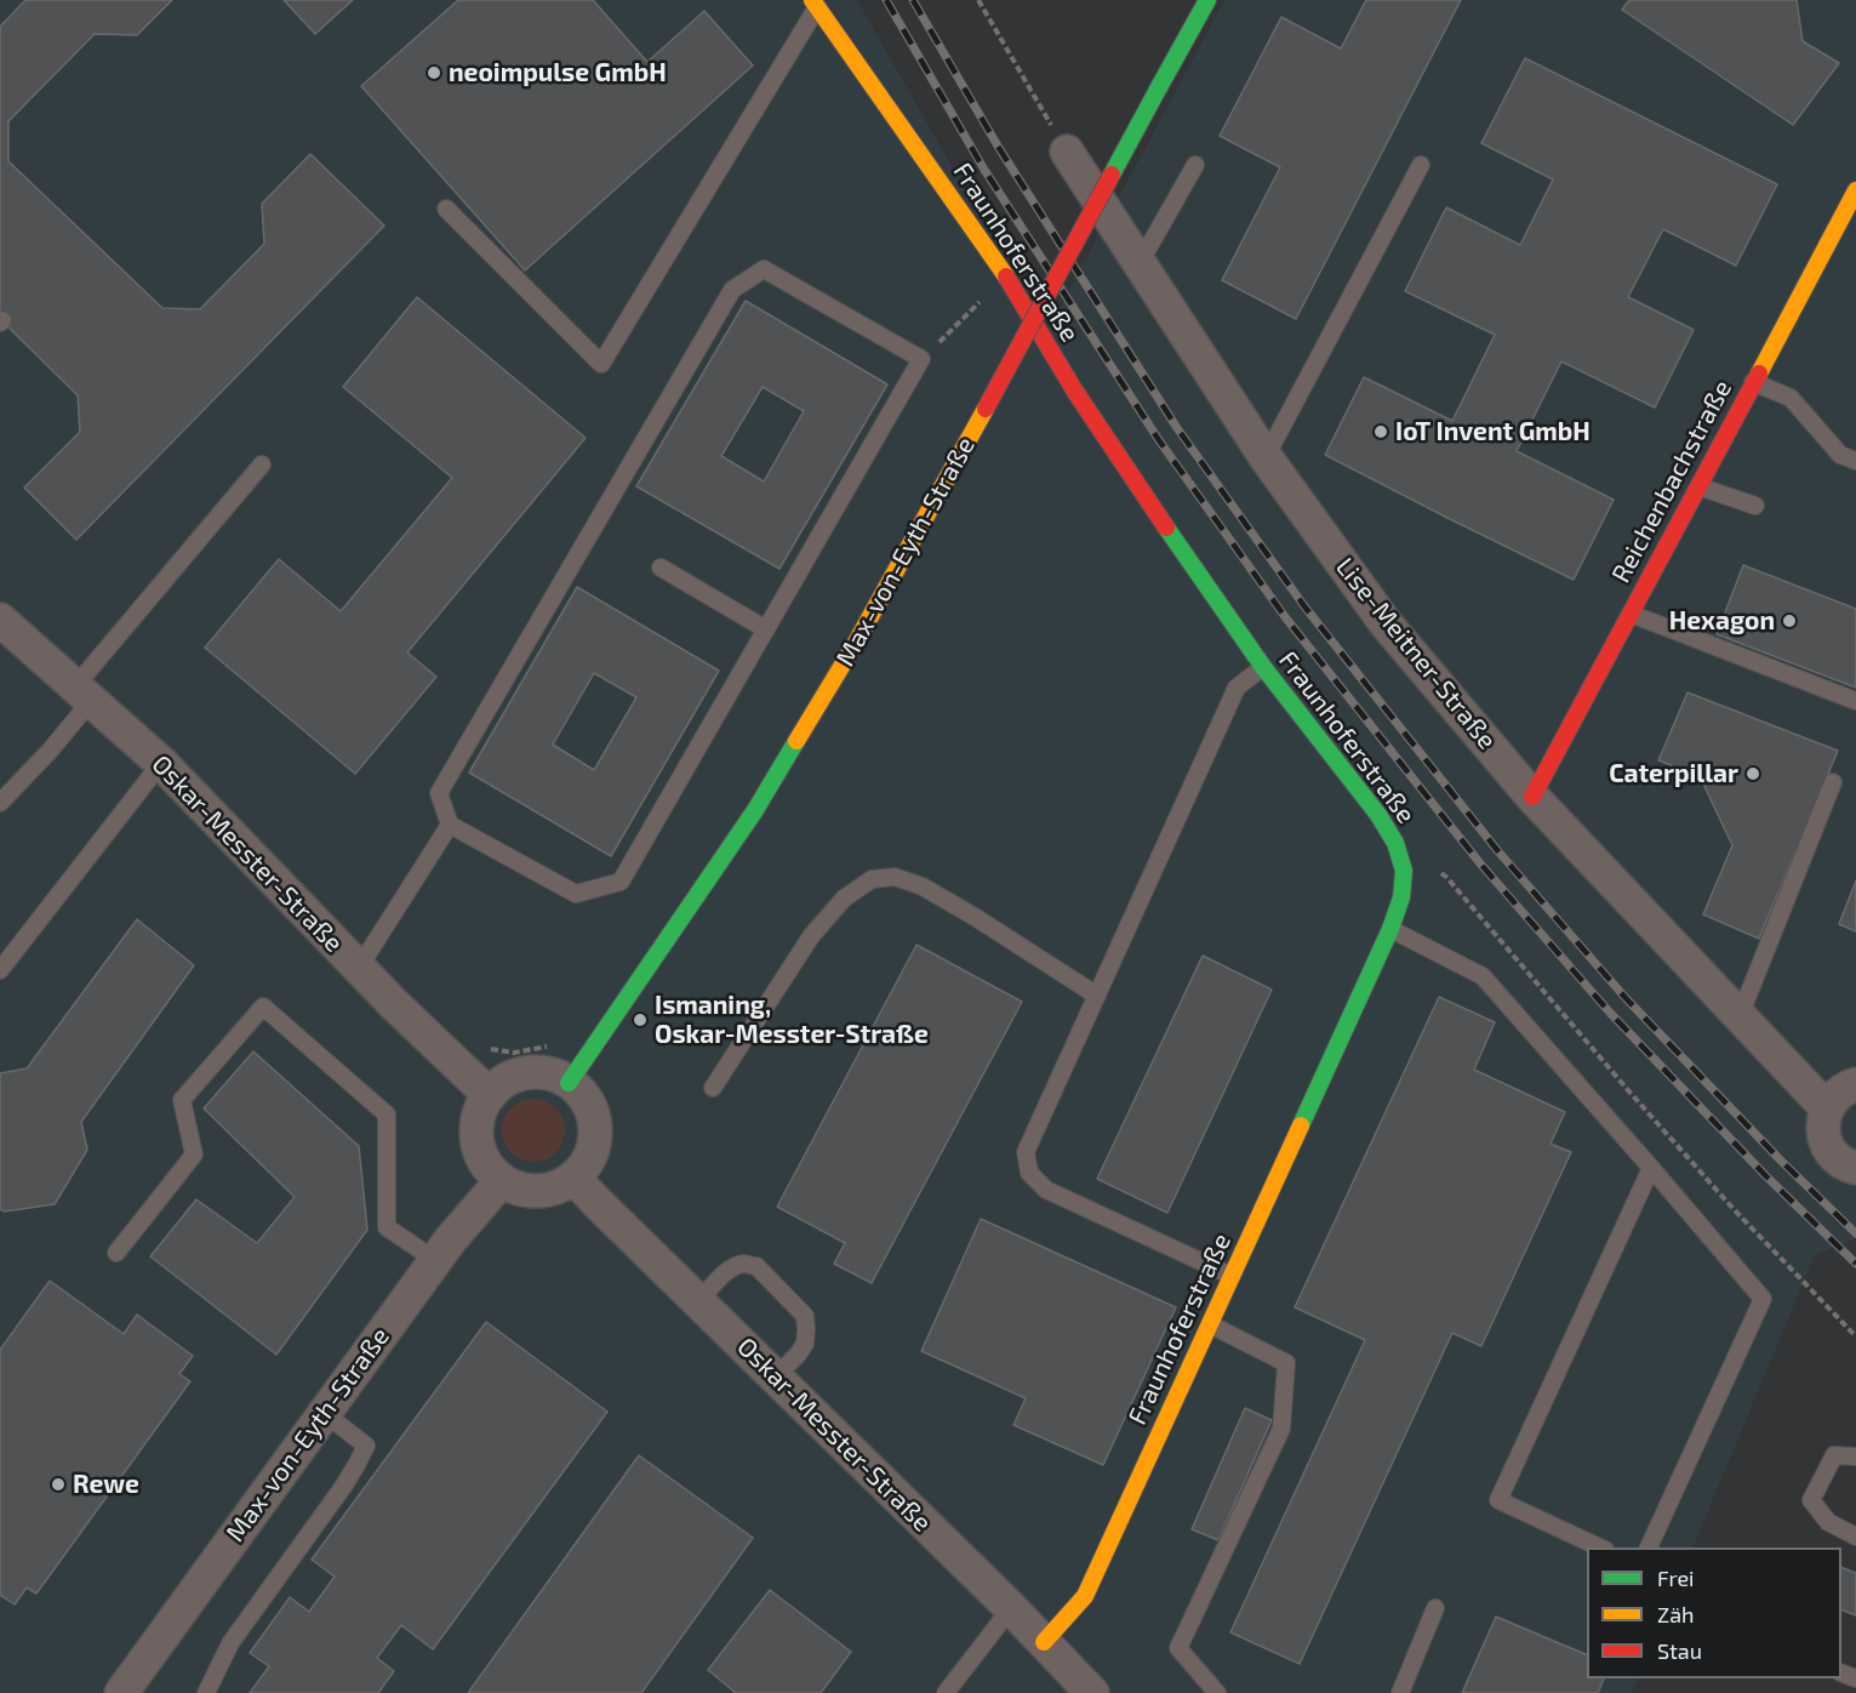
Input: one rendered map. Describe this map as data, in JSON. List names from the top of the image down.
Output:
{
  "streets": {
    "street": [
      "Fraunhoferstraße",
      "Reichenbachstraße",
      "Max-von-Eyth-Straße",
      "Lise-Meitner-Straße",
      "Oskar-Messter-Straße"
    ]
  },
  "crossings": [
    ["Fraunhoferstraße", "Oskar-Messter-Straße"],
    ["Reichenbachstraße", "Lise-Meitner-Straße"],
    ["Max-von-Eyth-Straße", "Oskar-Messter-Straße"]
  ],
  "places": [
    "neoimpulse GmbH",
    "IoT Invent GmbH",
    "Hexagon",
    "Caterpillar",
    "Ismaning, Oskar-Messter-Straße",
    "Rewe"
  ],
  "legend": ["Frei", "Zäh", "Stau"]
}
